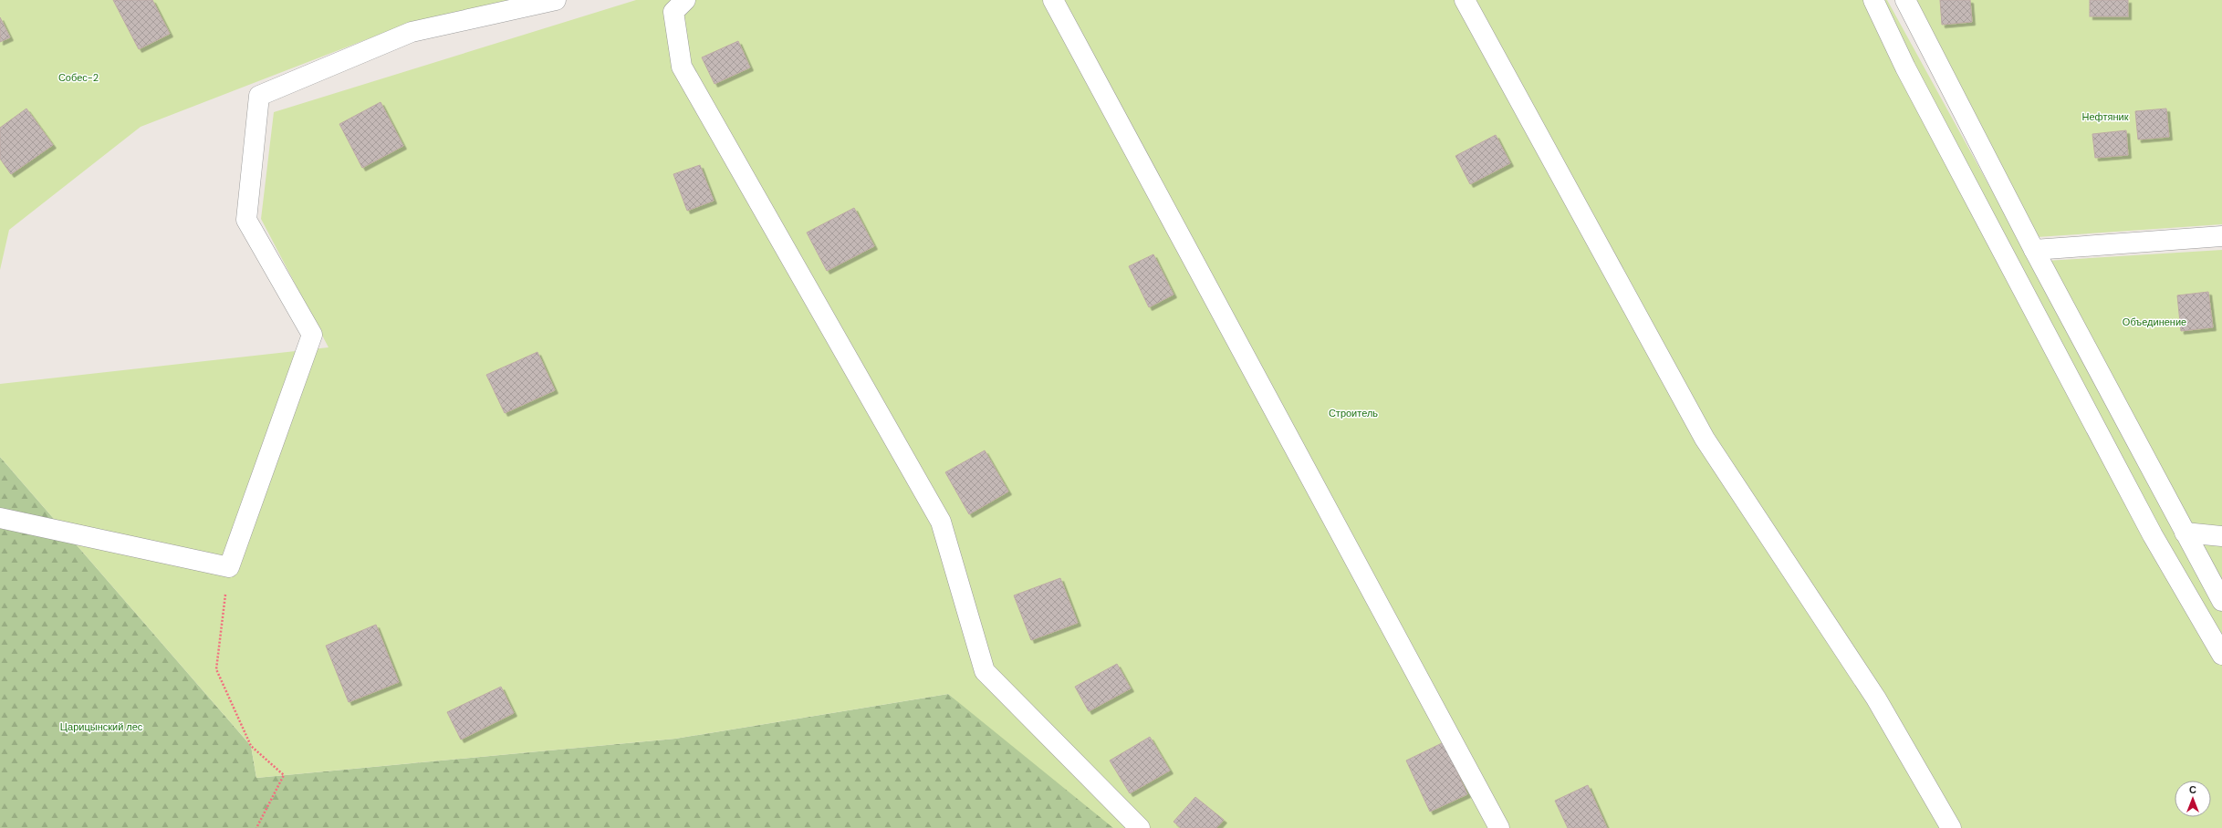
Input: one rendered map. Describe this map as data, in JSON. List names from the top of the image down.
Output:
{
  "parks": [
    "Собес-2",
    "Нефтяник",
    "Объединение",
    "Строитель",
    "Царицынский лес"
  ],
  "north": "top"
}
